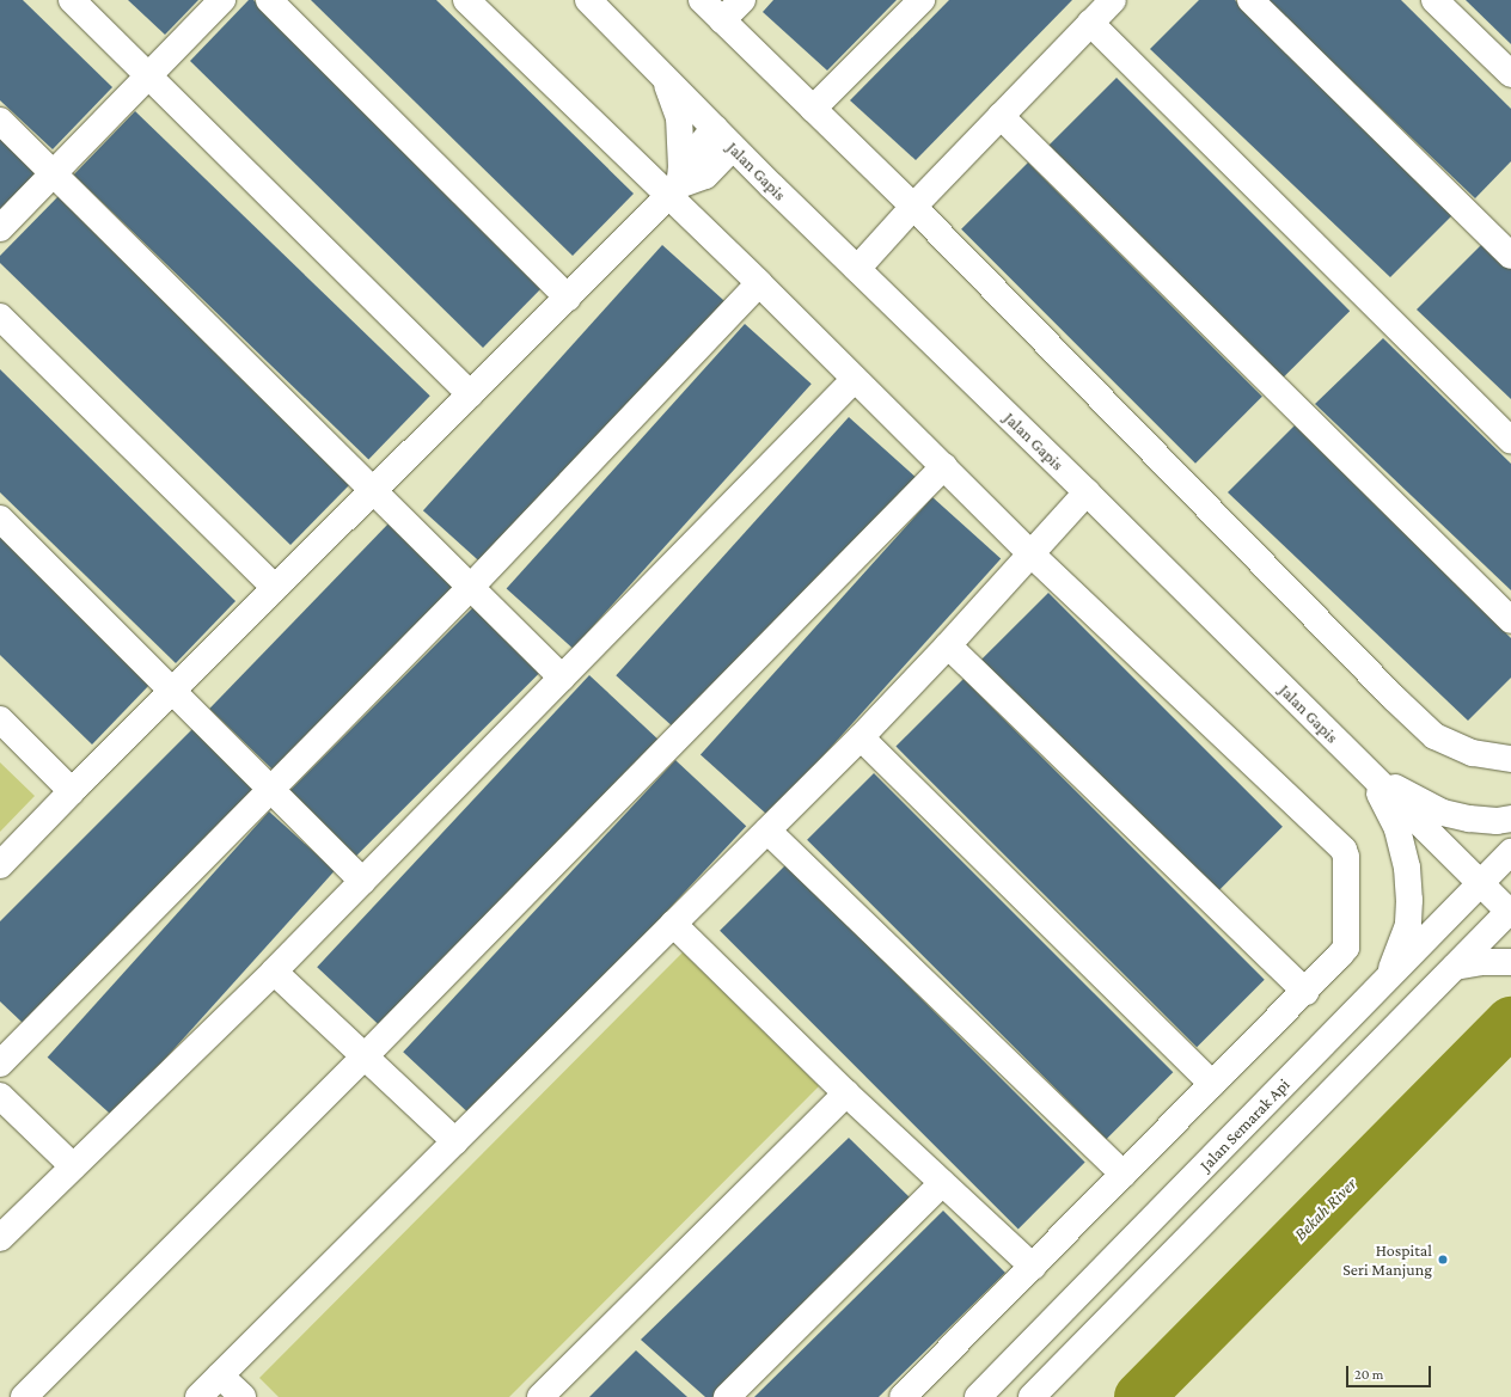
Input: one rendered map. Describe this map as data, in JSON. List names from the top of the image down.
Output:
{
  "streets": {
    "street": ["Jalan Gapis", "Jalan Semarak Api"]
  },
  "crossings": [
    ["Jalan Gapis", "Jalan Semarak Api"]
  ],
  "water": ["Bekah River"],
  "places": ["Hospital Seri Manjung"],
  "scale_bar": "20 m"
}
